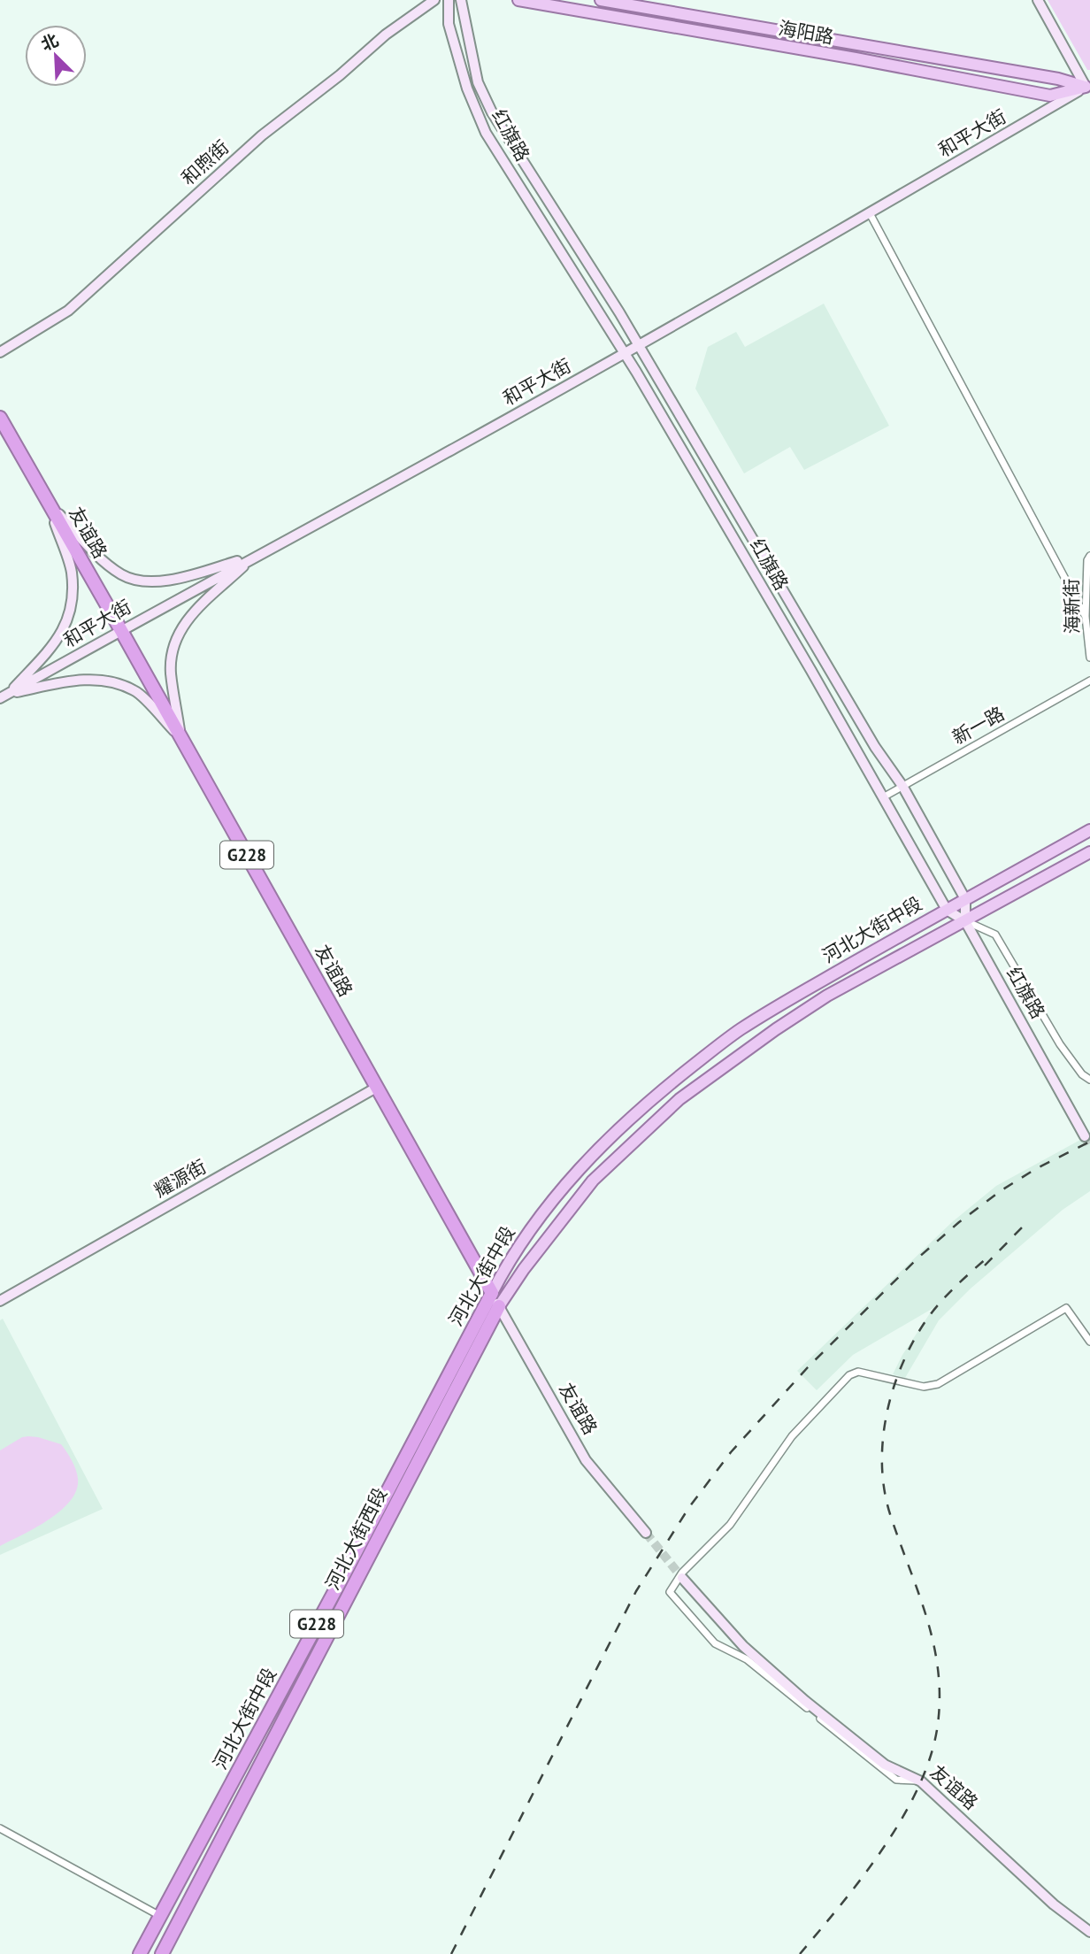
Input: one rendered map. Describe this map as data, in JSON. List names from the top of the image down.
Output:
{
  "streets": {
    "highway": [
      "友谊路",
      "G228",
      "河北大街中段",
      "河北大街西段"
    ],
    "main road": [
      "海阳路",
      "和平大街",
      "红旗路",
      "和煦街",
      "耀源街"
    ],
    "street": ["海新街", "新一路"]
  },
  "crossings": [
    ["海阳路", "和平大街"],
    ["和平大街", "红旗路"],
    ["和平大街", "友谊路"],
    ["红旗路", "新一路"],
    ["红旗路", "河北大街中段"],
    ["友谊路", "河北大街中段"],
    ["友谊路", "耀源街"],
    ["友谊路", "河北大街西段"]
  ],
  "north": "top left"
}
